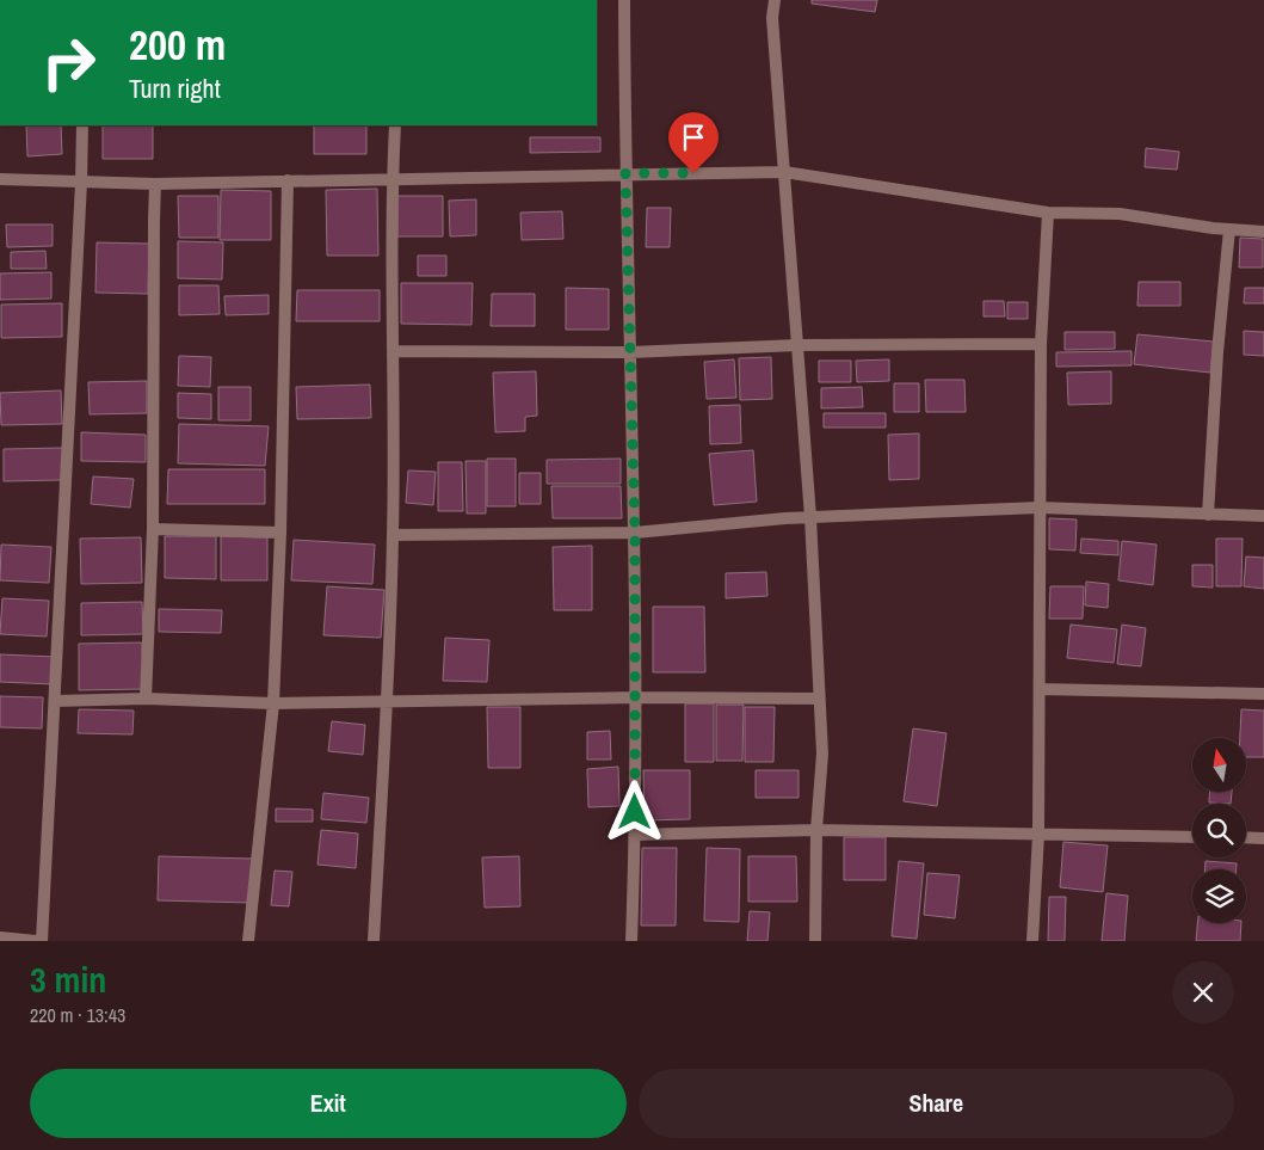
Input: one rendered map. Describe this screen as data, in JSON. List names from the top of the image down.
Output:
{
  "north": "top",
  "page": {
    "turn": ["200 m", "Turn right"],
    "heading": ["3 min", "220 m · 13:43"],
    "buttons": ["Exit", "Share"]
  }
}
